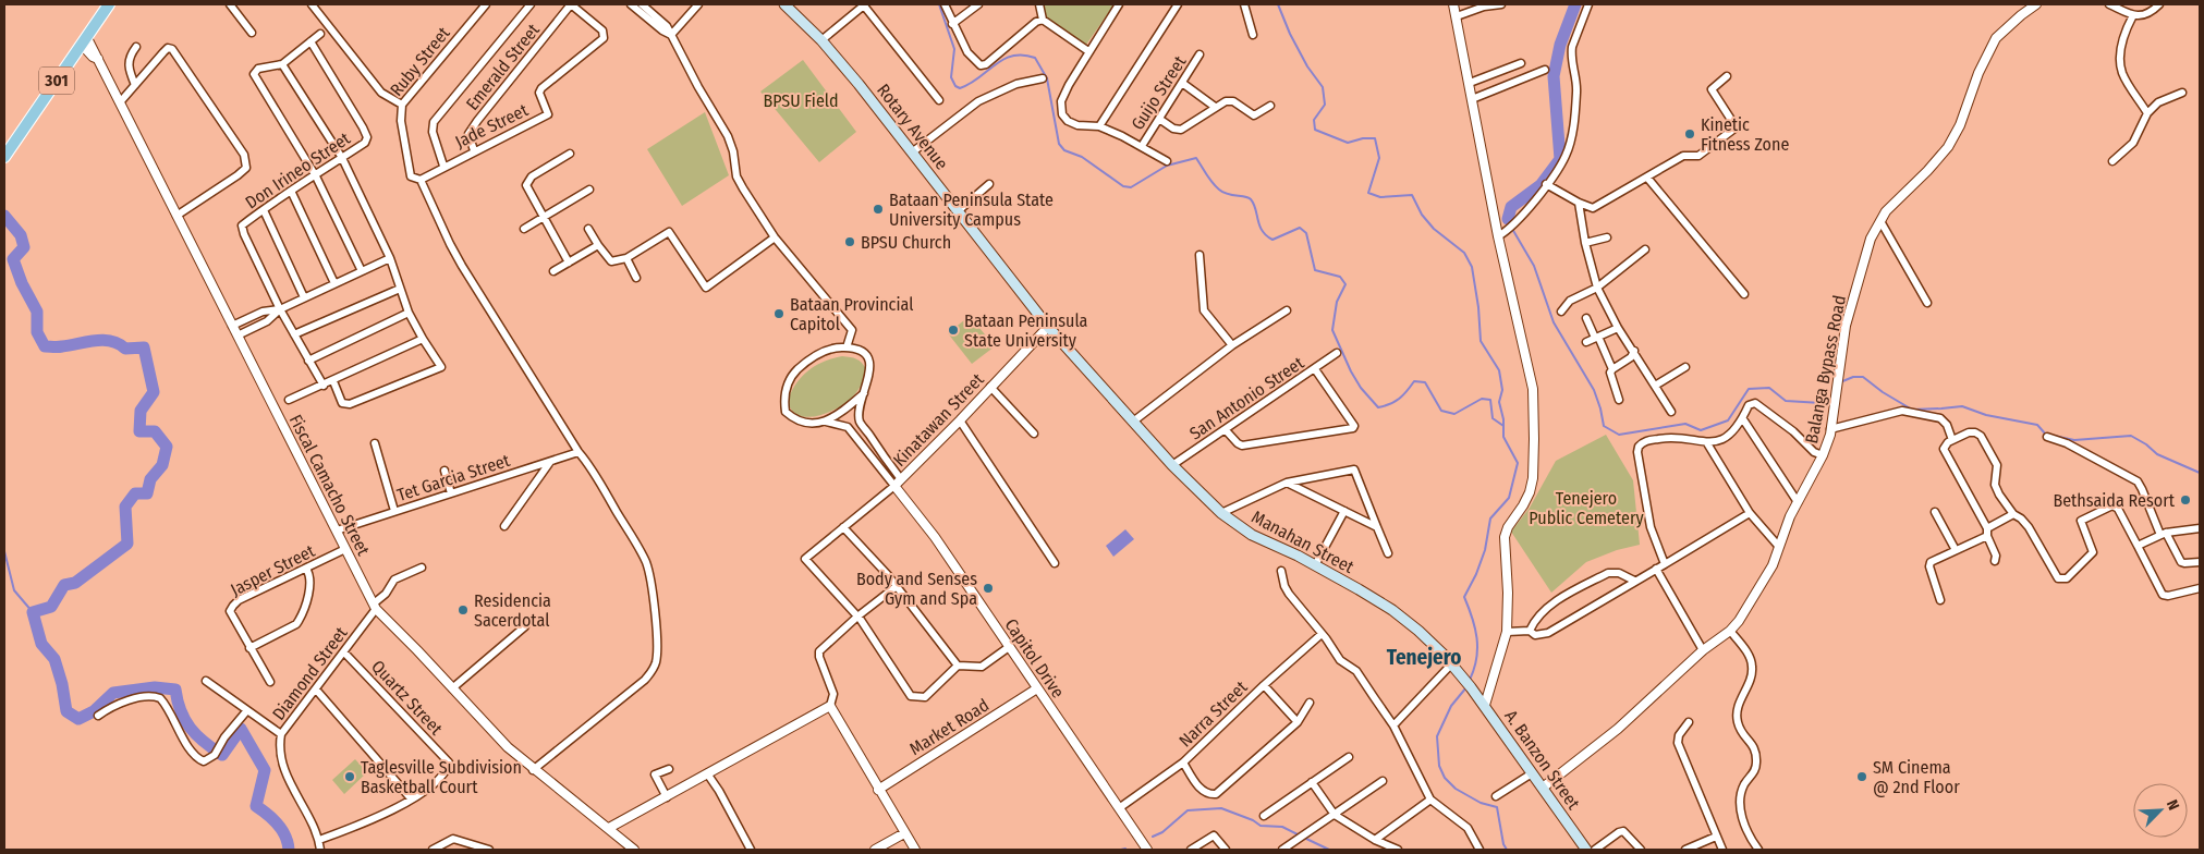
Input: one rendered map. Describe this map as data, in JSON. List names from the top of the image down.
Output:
{
  "streets": {
    "main road": [
      "301",
      "Rotary Avenue",
      "Manahan Street",
      "A. Banzon Street"
    ],
    "street": [
      "Ruby Street",
      "Emerald Street",
      "Guijo Street",
      "Jade Street",
      "Don Irineo Street",
      "Balanga Bypass Road",
      "San Antonio Street",
      "Kinatawan Street",
      "Tet Garcia Street",
      "Fiscal Camacho Street",
      "Jasper Street",
      "Capitol Drive",
      "Diamond Street",
      "Quartz Street",
      "Narra Street",
      "Market Road"
    ]
  },
  "crossings": [
    ["Ruby Street", "Jade Street"],
    ["Emerald Street", "Jade Street"],
    ["301", "Fiscal Camacho Street"],
    ["Rotary Avenue", "Kinatawan Street"],
    ["Rotary Avenue", "Manahan Street"],
    ["Balanga Bypass Road", "A. Banzon Street"],
    ["San Antonio Street", "Manahan Street"],
    ["Kinatawan Street", "Manahan Street"],
    ["Kinatawan Street", "Capitol Drive"],
    ["Tet Garcia Street", "Fiscal Camacho Street"],
    ["Fiscal Camacho Street", "Jasper Street"],
    ["Fiscal Camacho Street", "Diamond Street"],
    ["Manahan Street", "A. Banzon Street"],
    ["Capitol Drive", "Narra Street"],
    ["Capitol Drive", "Market Road"],
    ["Diamond Street", "Quartz Street"]
  ],
  "districts": ["Tenejero"],
  "parks": ["BPSU Field", "Tenejero Public Cemetery"],
  "places": [
    "Kinetic Fitness Zone",
    "Bataan Peninsula State University Campus",
    "BPSU Church",
    "Bataan Provincial Capitol",
    "Bataan Peninsula State University",
    "Bethsaida Resort",
    "Body and Senses Gym and Spa",
    "Residencia Sacerdotal",
    "Taglesville Subdivision Basketball Court",
    "SM Cinema @ 2nd Floor"
  ],
  "north": "top right"
}
